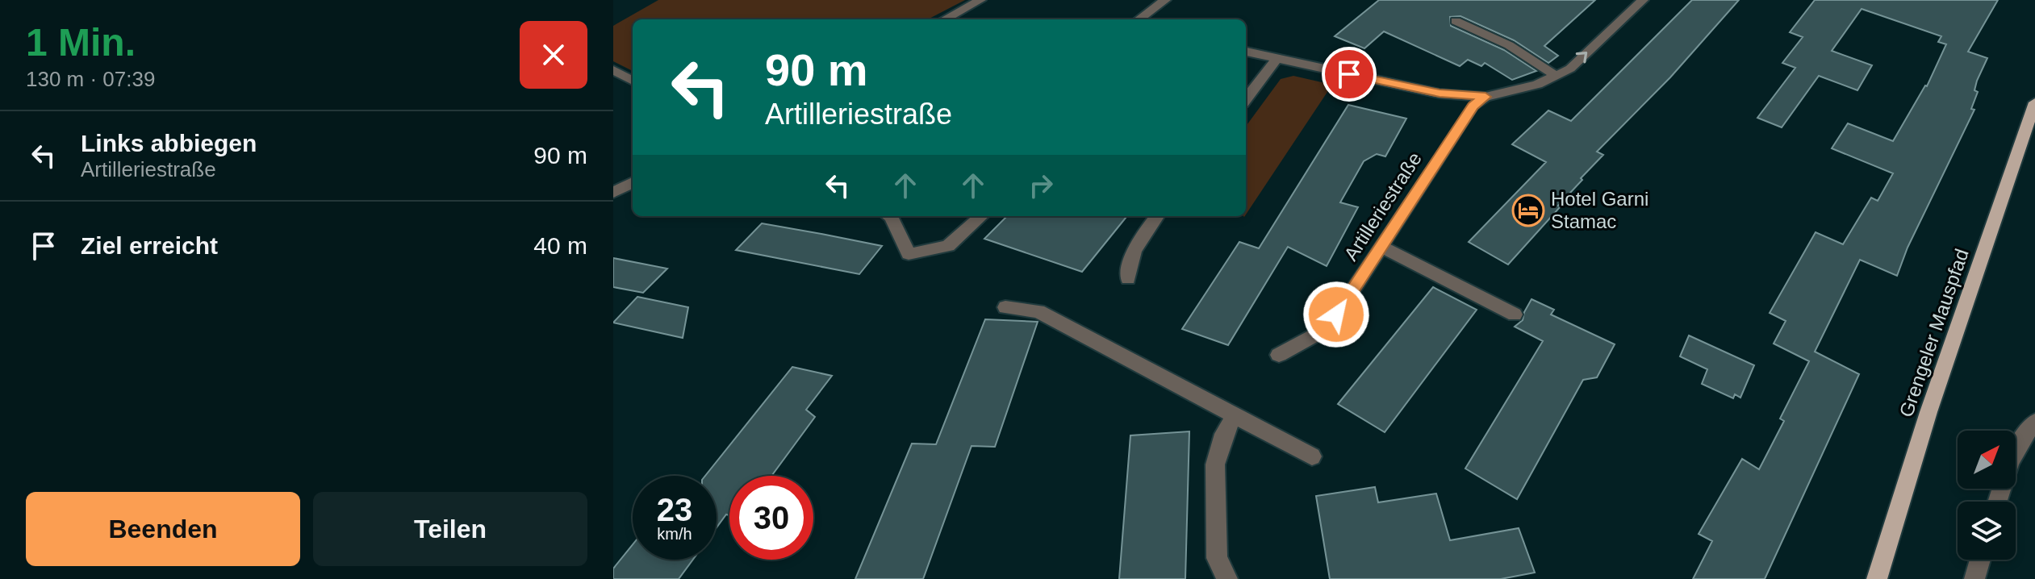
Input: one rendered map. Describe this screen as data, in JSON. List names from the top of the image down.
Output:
{
  "streets": {
    "main road": ["Grengeler Mauspfad"],
    "street": ["Artilleriestraße"]
  },
  "places": {
    "hotel": ["Hotel Garni Stamac"]
  },
  "north": "top right",
  "page": {
    "heading": ["1 Min.", "130 m · 07:39"],
    "turn": ["90 m", "Artilleriestraße"],
    "list": [
      {
        "name": "Links abbiegen",
        "note": "Artilleriestraße",
        "value": "90 m"
      },
      {
        "name": "Ziel erreicht",
        "value": "40 m"
      }
    ],
    "speed": "23 km/h",
    "limit": "30",
    "buttons": ["Beenden", "Teilen"]
  }
}
